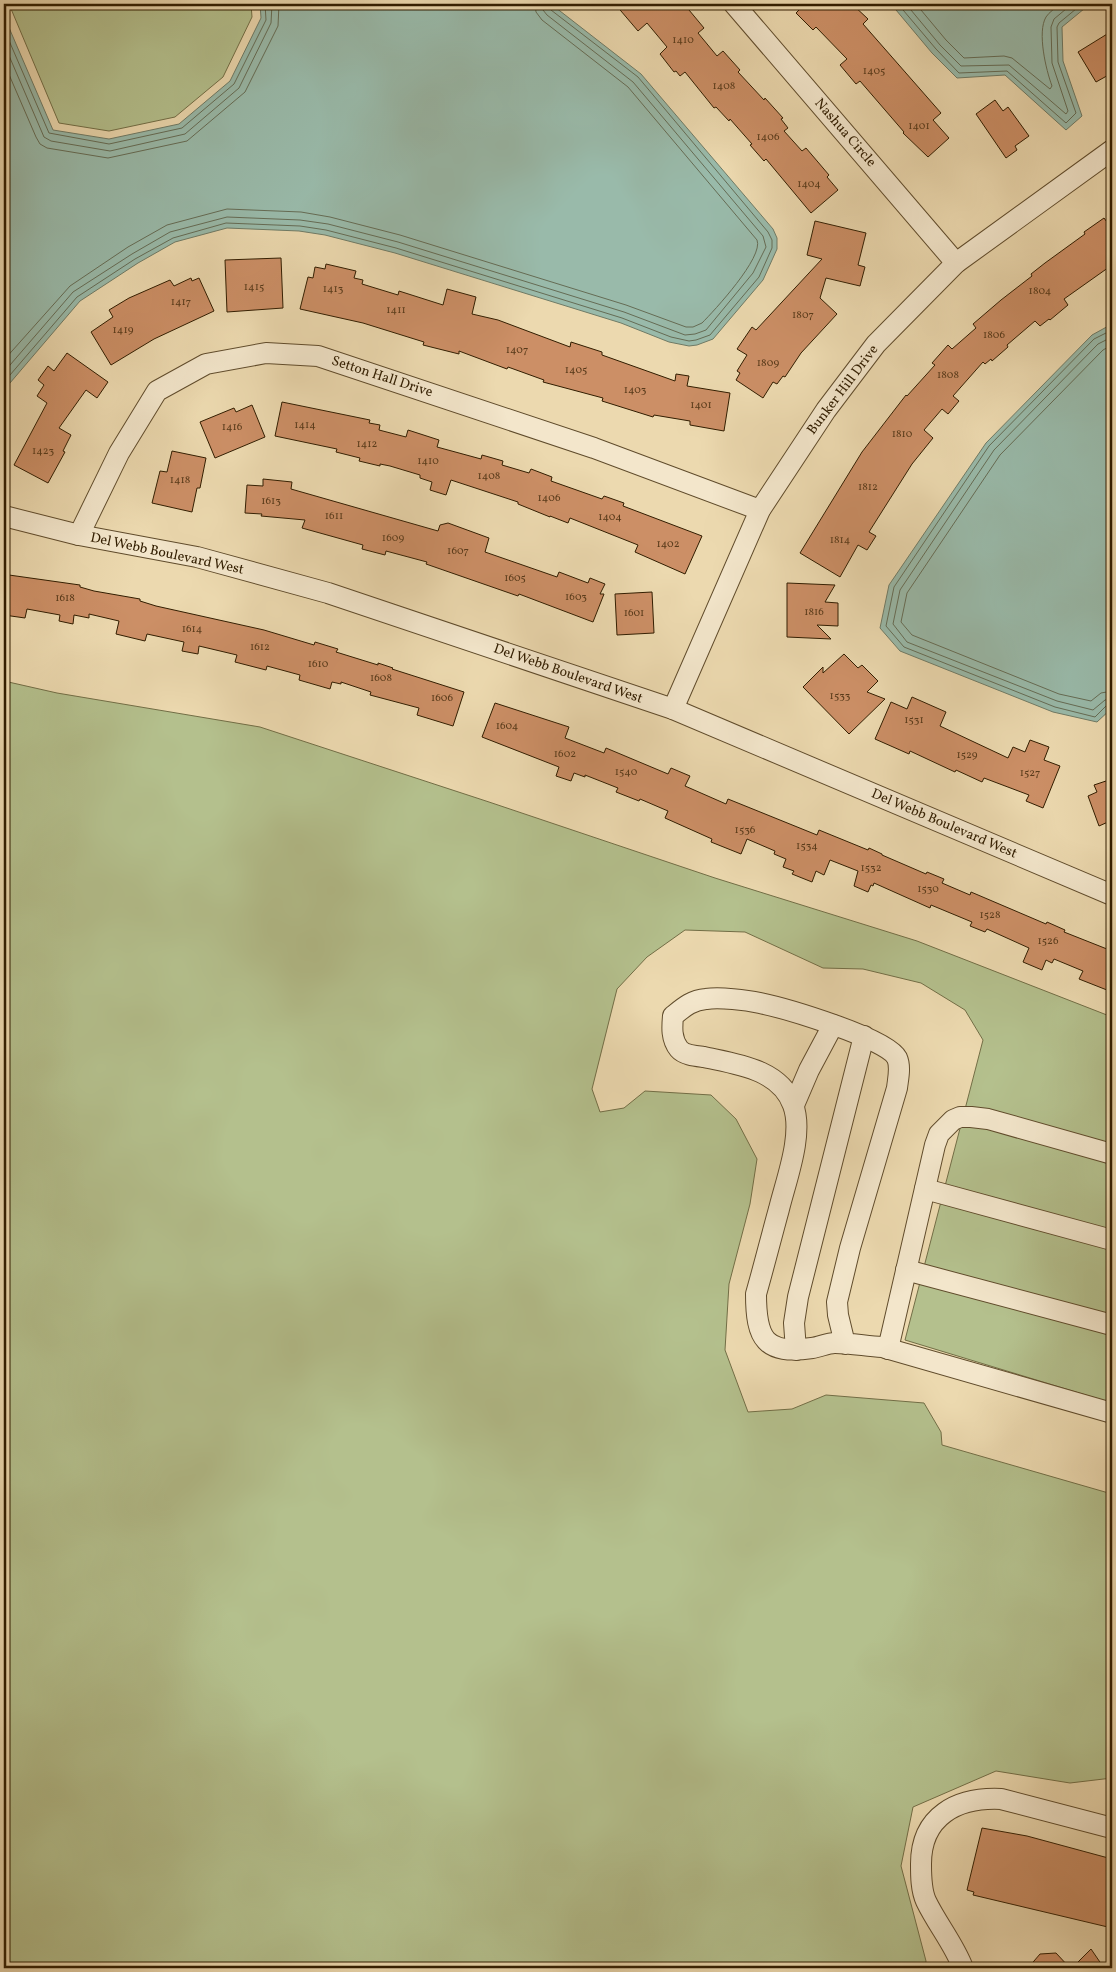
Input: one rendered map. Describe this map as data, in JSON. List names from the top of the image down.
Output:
{
  "streets": {
    "street": [
      "Nashua Circle",
      "Setton Hall Drive",
      "Bunker Hill Drive",
      "Del Webb Boulevard West"
    ]
  },
  "crossings": [
    ["Nashua Circle", "Bunker Hill Drive"],
    ["Setton Hall Drive", "Bunker Hill Drive"],
    ["Setton Hall Drive", "Del Webb Boulevard West"],
    ["Bunker Hill Drive", "Del Webb Boulevard West"]
  ],
  "house_numbers": [
    "1410",
    "1405",
    "1408",
    "1401",
    "1406",
    "1404",
    "1415",
    "1413",
    "1804",
    "1417",
    "1411",
    "1807",
    "1419",
    "1806",
    "1407",
    "1809",
    "1405",
    "1808",
    "1403",
    "1401",
    "1414",
    "1416",
    "1810",
    "1412",
    "1423",
    "1410",
    "1408",
    "1418",
    "1812",
    "1406",
    "1613",
    "1611",
    "1404",
    "1609",
    "1814",
    "1402",
    "1607",
    "1605",
    "1603",
    "1618",
    "1816",
    "1601",
    "1614",
    "1612",
    "1610",
    "1608",
    "1533",
    "1606",
    "1531",
    "1604",
    "1602",
    "1529",
    "1540",
    "1527",
    "1536",
    "1534",
    "1532",
    "1530",
    "1528",
    "1526"
  ]
}
